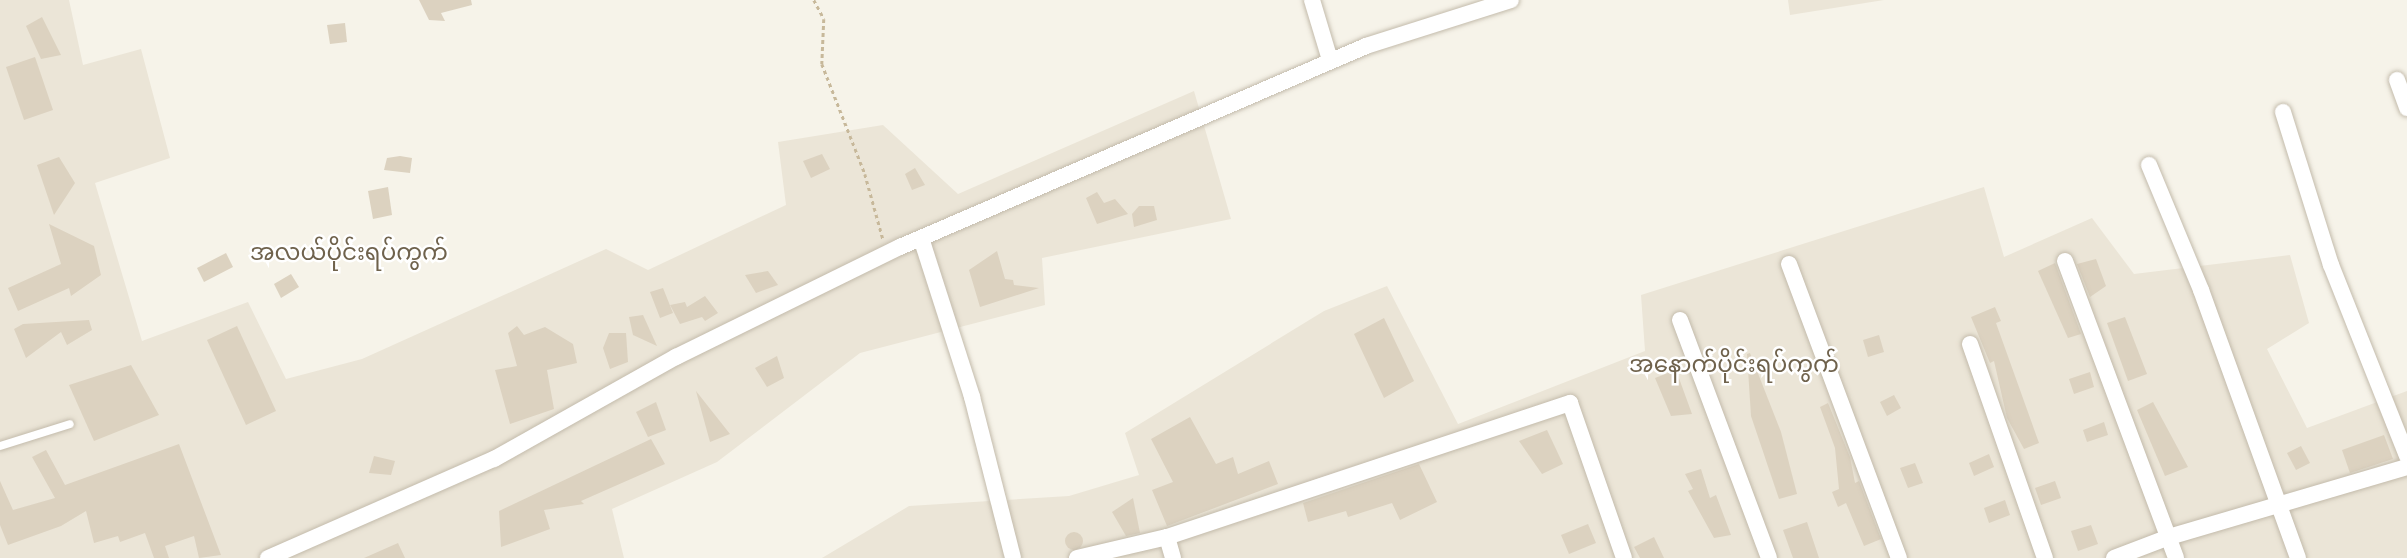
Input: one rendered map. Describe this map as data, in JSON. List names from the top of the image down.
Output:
{
  "districts": ["အလယ်ပိုင်းရပ်ကွက်", "အနောက်ပိုင်းရပ်ကွက်"]
}
